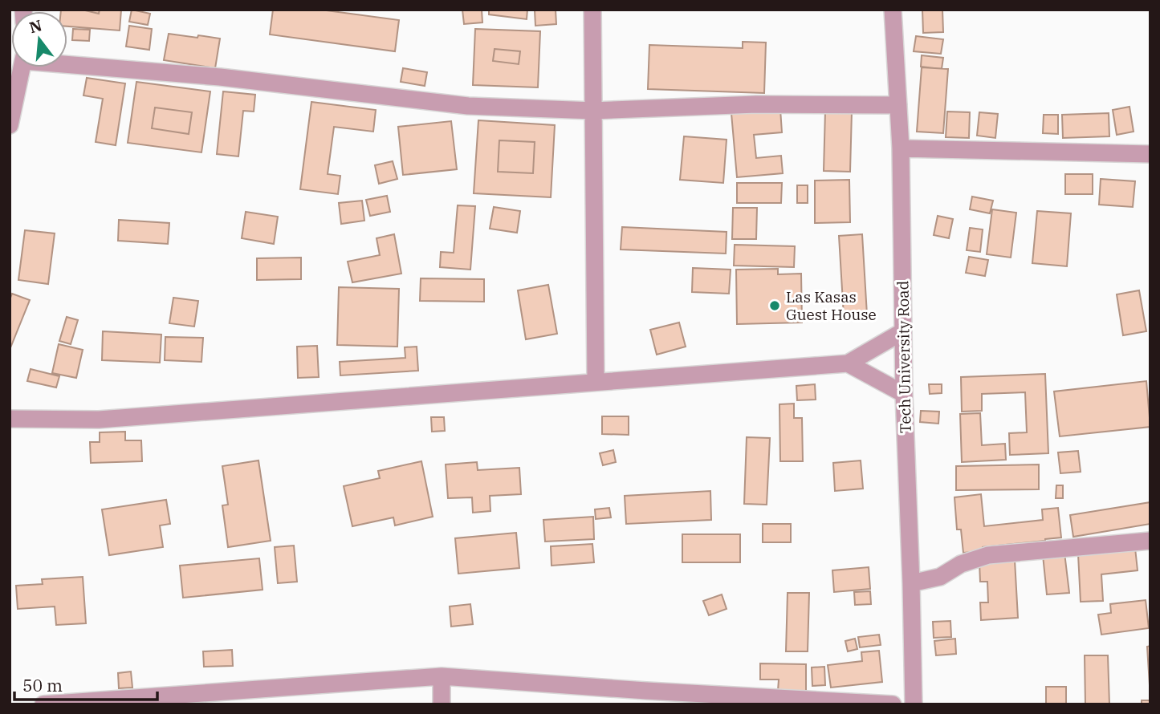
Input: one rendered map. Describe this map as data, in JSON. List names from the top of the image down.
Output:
{
  "streets": {
    "street": ["Tech University Road"]
  },
  "places": ["Las Kasas Guest House"],
  "scale_bar": "50 m",
  "north": "top"
}
